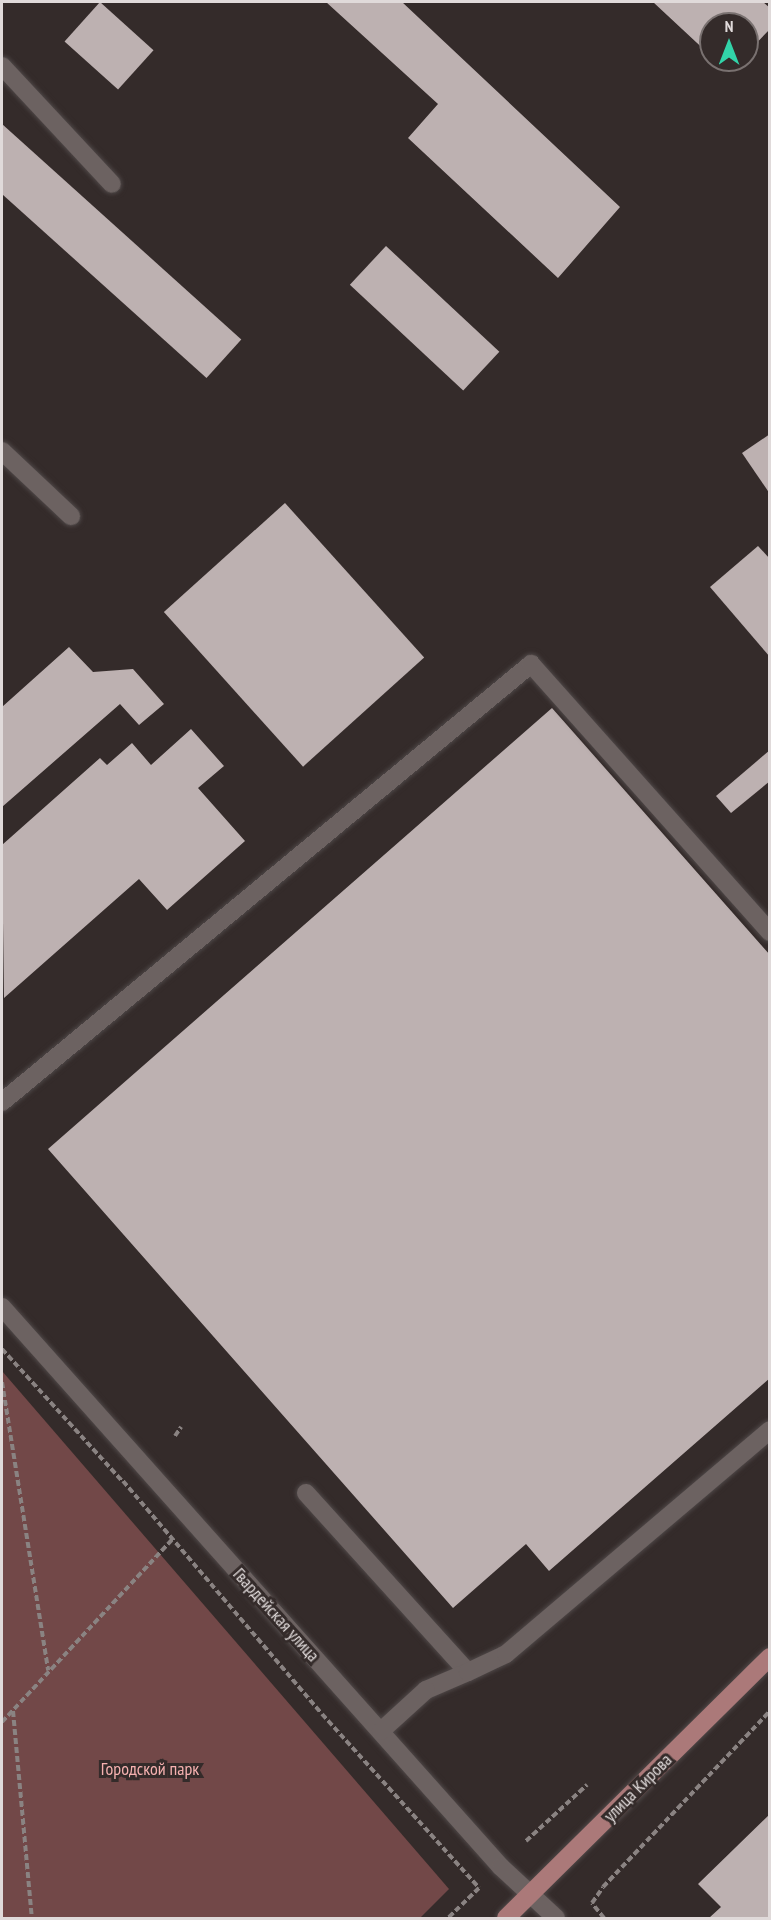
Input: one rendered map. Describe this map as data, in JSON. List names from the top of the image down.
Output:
{
  "streets": {
    "main road": ["улица Кирова"],
    "street": ["Гвардейская улица"]
  },
  "crossings": [
    ["Гвардейская улица", "улица Кирова"]
  ],
  "parks": ["Городской парк"],
  "north": "top"
}
